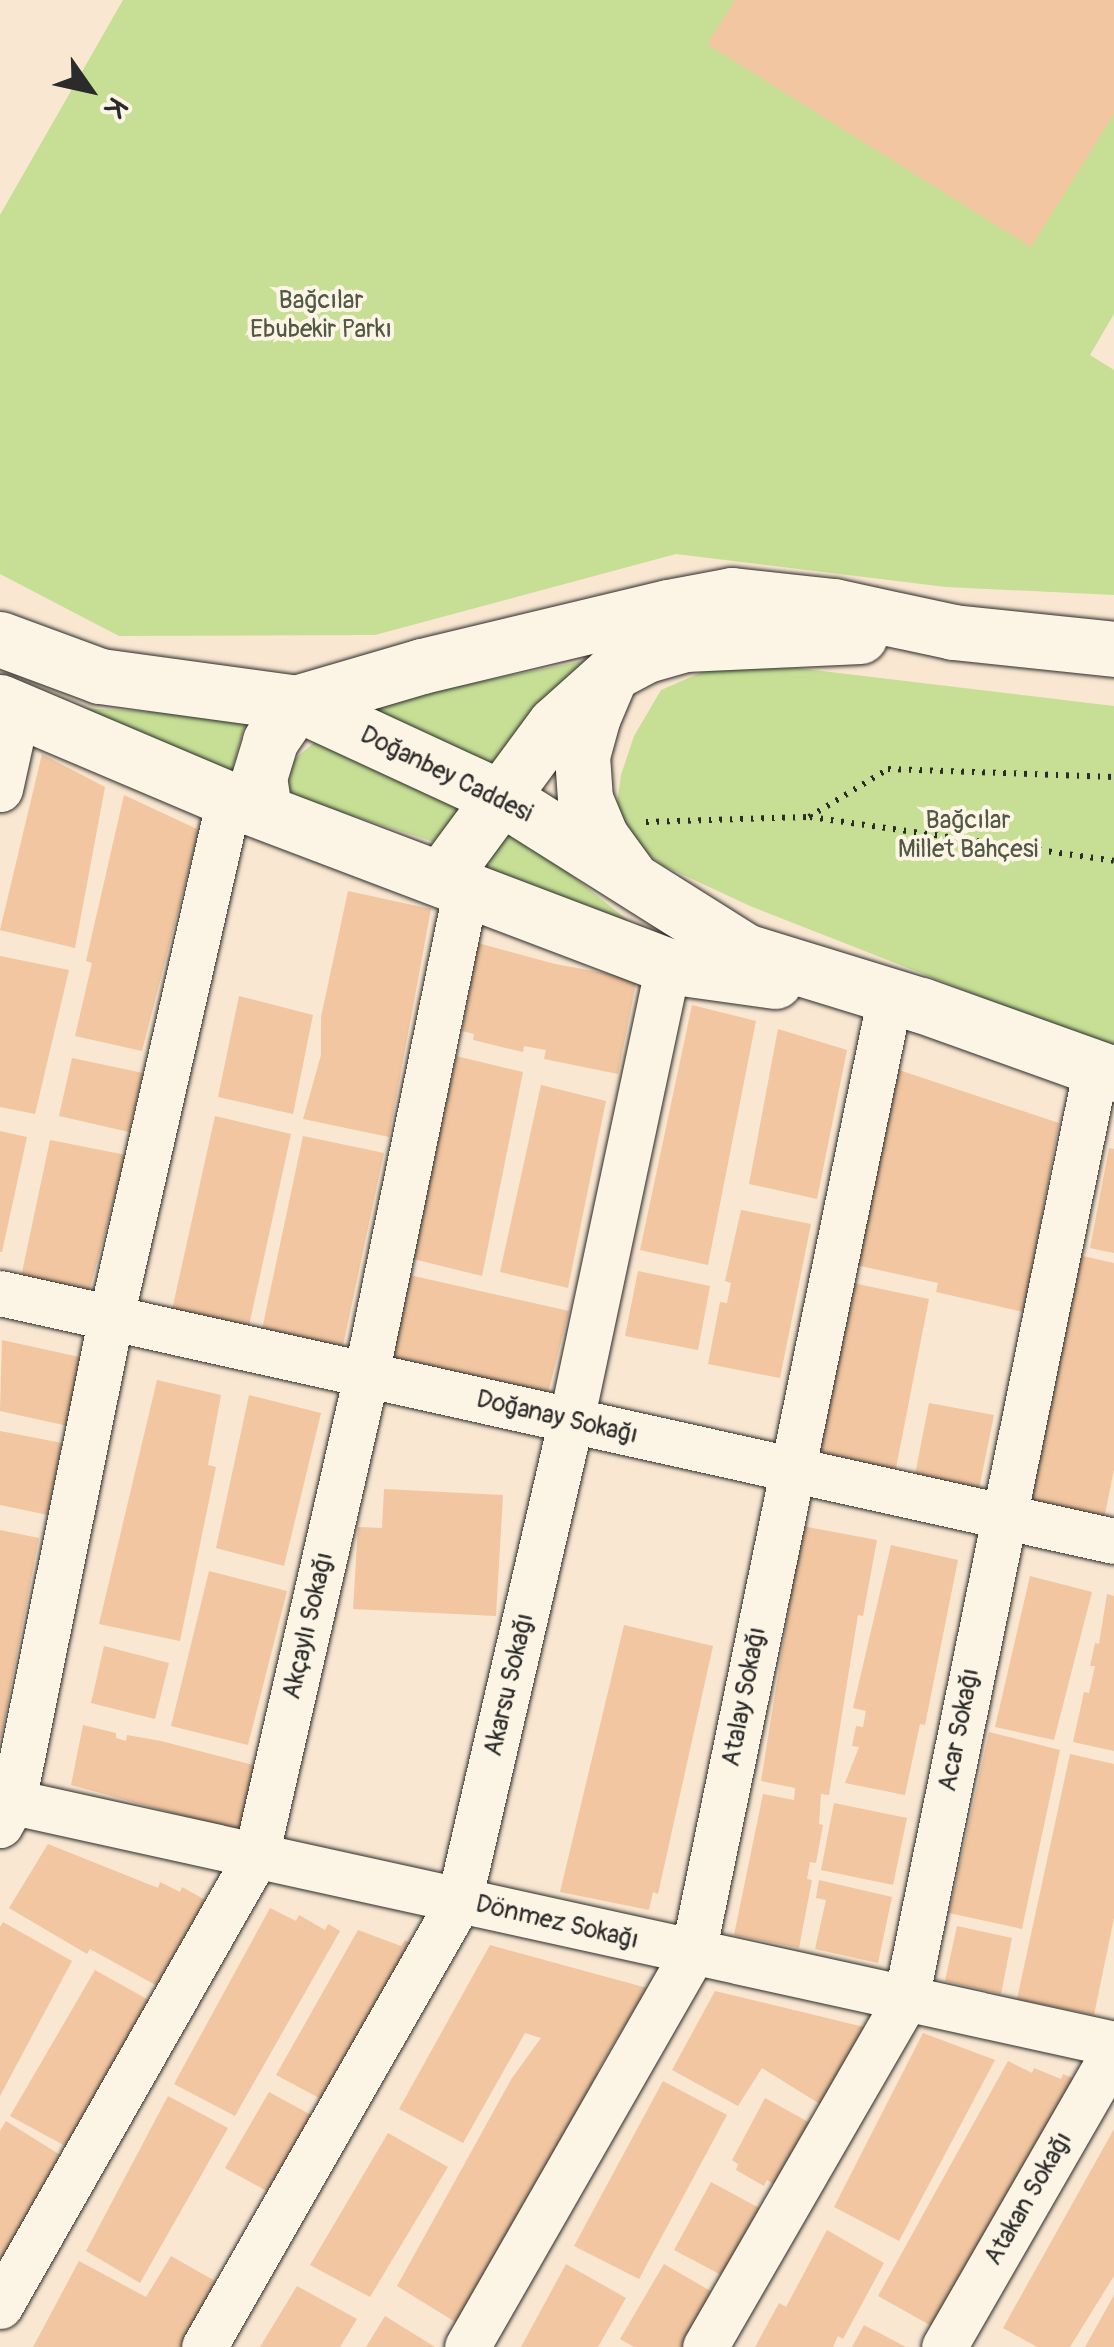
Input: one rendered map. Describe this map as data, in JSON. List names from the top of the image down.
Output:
{
  "streets": {
    "main road": ["Doğanbey Caddesi"],
    "street": [
      "Doğanay Sokağı",
      "Akçaylı Sokağı",
      "Akarsu Sokağı",
      "Atalay Sokağı",
      "Acar Sokağı",
      "Dönmez Sokağı",
      "Atakan Sokağı"
    ]
  },
  "crossings": [
    ["Doğanbey Caddesi", "Akçaylı Sokağı"],
    ["Doğanbey Caddesi", "Akarsu Sokağı"],
    ["Doğanbey Caddesi", "Atalay Sokağı"],
    ["Doğanbey Caddesi", "Acar Sokağı"],
    ["Doğanay Sokağı", "Akçaylı Sokağı"],
    ["Doğanay Sokağı", "Akarsu Sokağı"],
    ["Doğanay Sokağı", "Atalay Sokağı"],
    ["Doğanay Sokağı", "Acar Sokağı"],
    ["Akçaylı Sokağı", "Dönmez Sokağı"],
    ["Akarsu Sokağı", "Dönmez Sokağı"],
    ["Atalay Sokağı", "Dönmez Sokağı"],
    ["Acar Sokağı", "Dönmez Sokağı"],
    ["Dönmez Sokağı", "Atakan Sokağı"]
  ],
  "parks": ["Bağcılar Ebubekir Parkı", "Bağcılar Millet Bahçesi"],
  "north": "bottom right"
}
